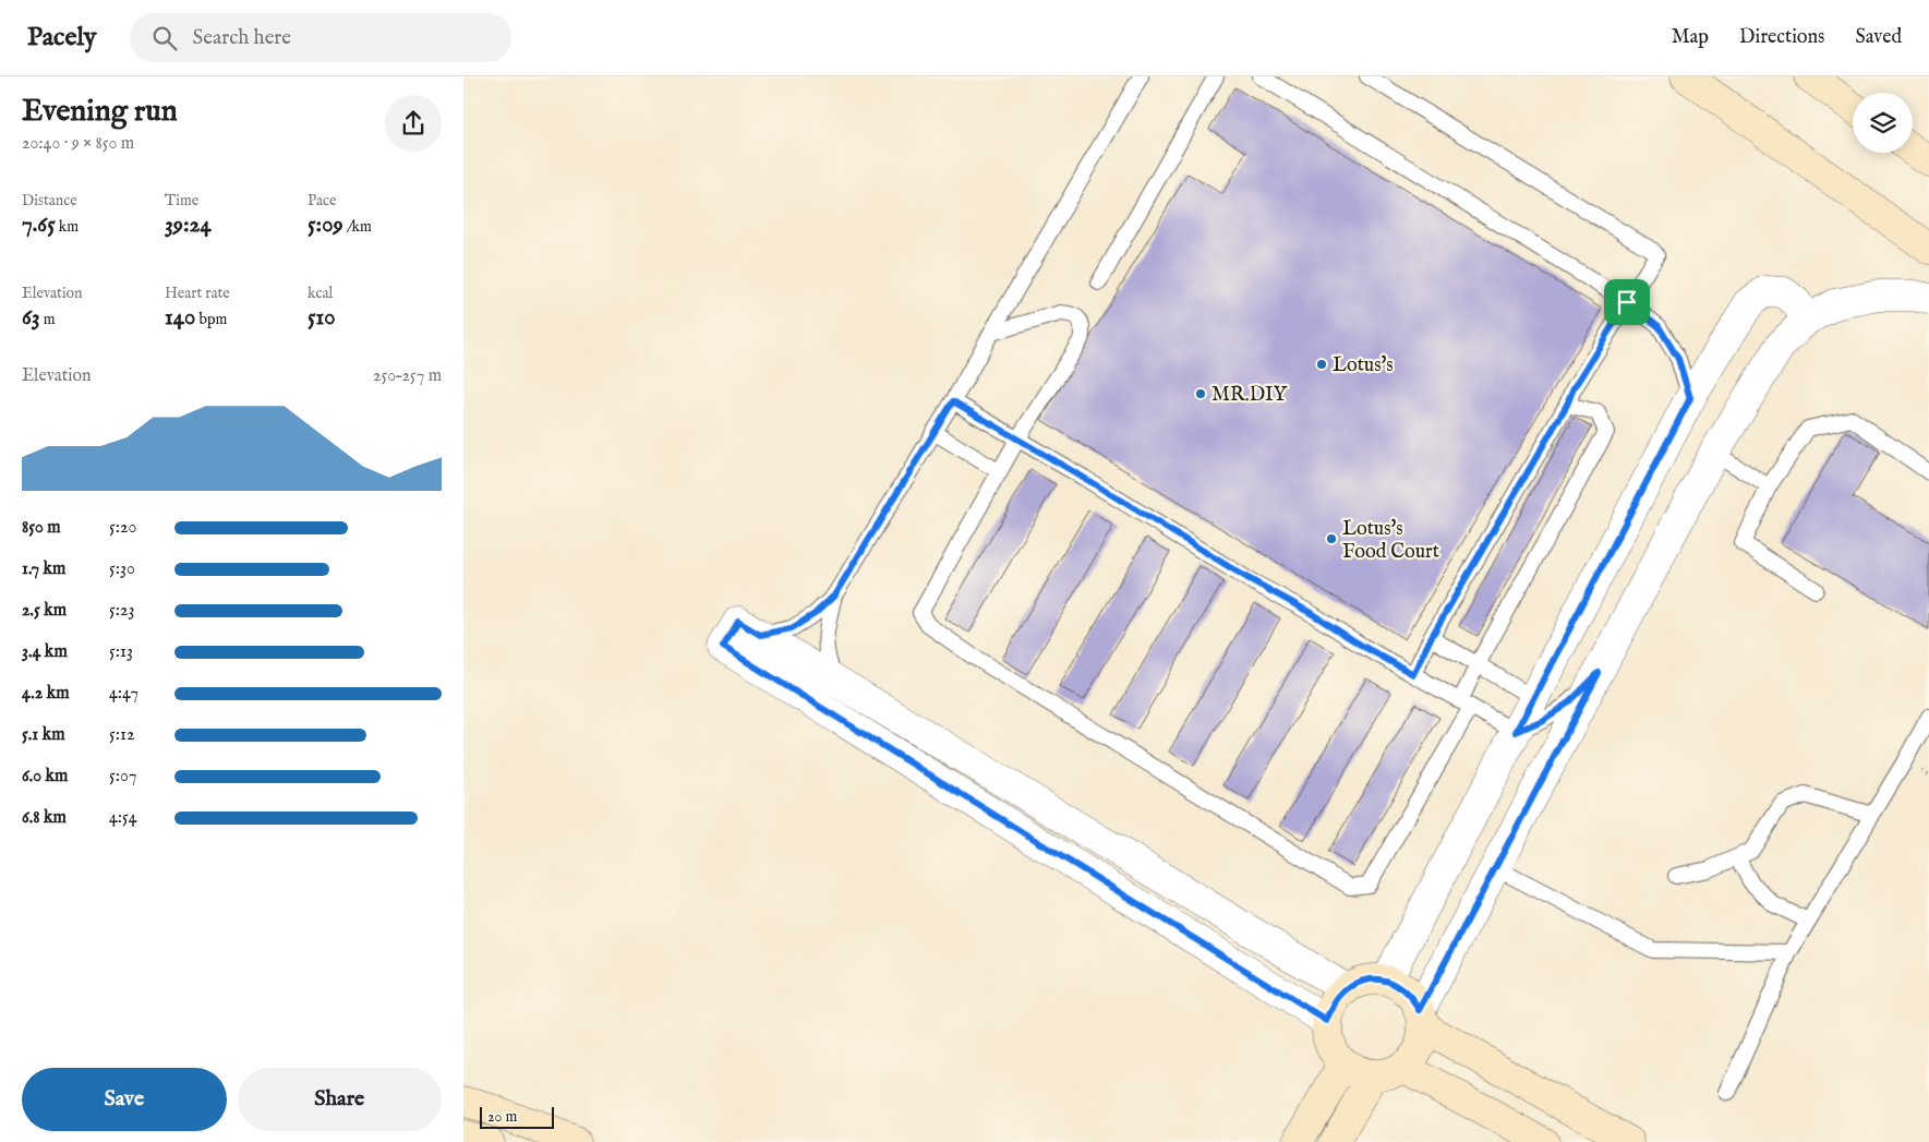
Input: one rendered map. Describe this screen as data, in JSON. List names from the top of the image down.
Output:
{
  "places": ["Lotus's", "MR.DIY", "Lotus's Food Court"],
  "scale_bar": "20 m",
  "page": {
    "header": "Pacely",
    "search": "Search here",
    "nav": ["Map", "Directions", "Saved"],
    "heading": ["Evening run", "20:40 · 9 × 850 m"],
    "stats": [
      ["Distance", "7.65 km"],
      ["Time", "39:24"],
      ["Pace", "5:09 /km"],
      ["Elevation", "63 m"],
      ["Heart rate", "140 bpm"],
      ["kcal", "510"]
    ],
    "chart": ["Elevation", "250–257 m"],
    "list": [
      {
        "name": "850 m",
        "note": "5:20"
      },
      {
        "name": "1.7 km",
        "note": "5:30"
      },
      {
        "name": "2.5 km",
        "note": "5:23"
      },
      {
        "name": "3.4 km",
        "note": "5:13"
      },
      {
        "name": "4.2 km",
        "note": "4:47"
      },
      {
        "name": "5.1 km",
        "note": "5:12"
      },
      {
        "name": "6.0 km",
        "note": "5:07"
      },
      {
        "name": "6.8 km",
        "note": "4:54"
      }
    ],
    "buttons": ["Save", "Share"],
    "scale": "20 m"
  }
}
